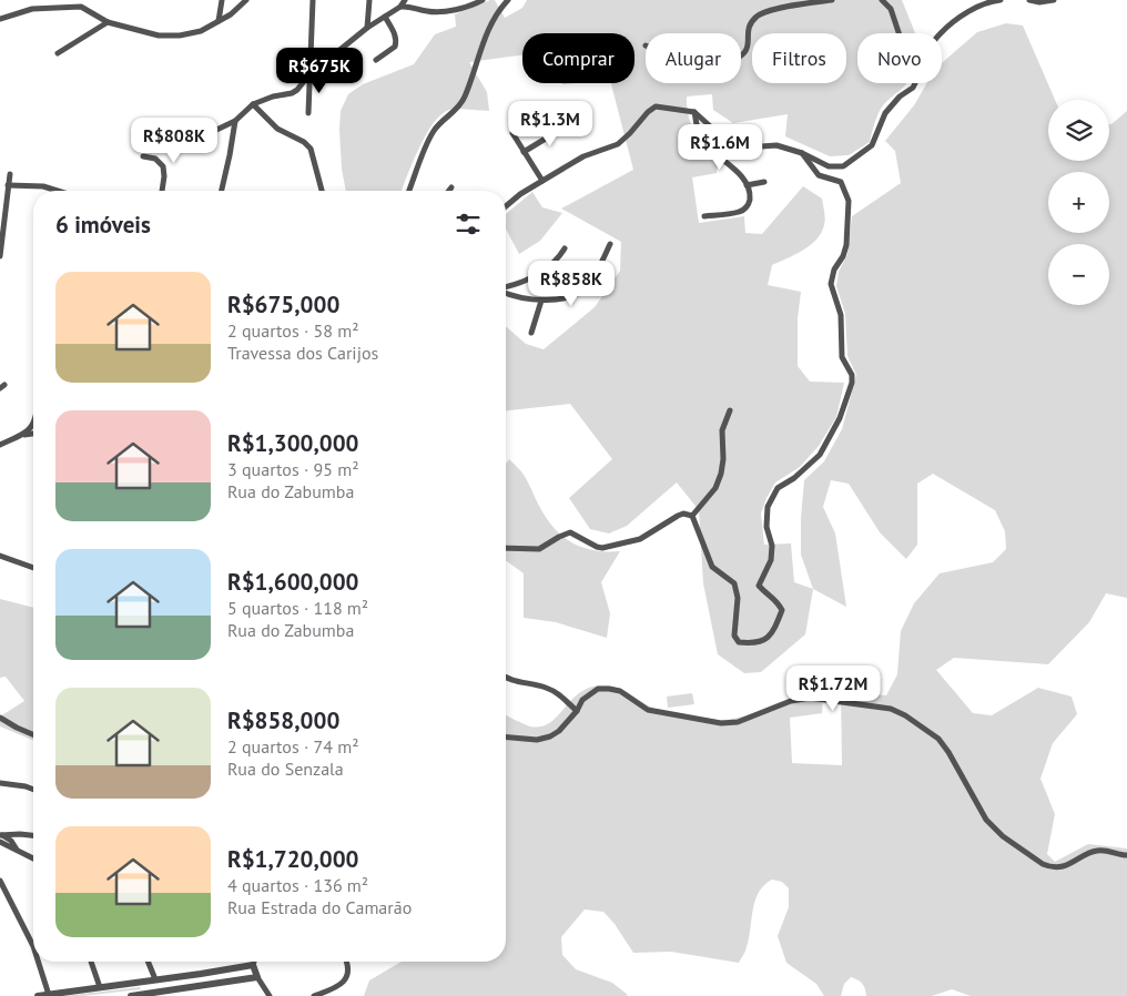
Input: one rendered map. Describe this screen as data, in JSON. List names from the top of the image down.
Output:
{
  "page": {
    "chip": [
      "Comprar",
      "Alugar",
      "Filtros",
      "Novo"
    ],
    "price": [
      "R$675K",
      "R$1.3M",
      "R$808K",
      "R$1.6M",
      "R$858K",
      "R$1.72M"
    ],
    "map_buttons": ["+", "−"],
    "heading": "6 imóveis",
    "list": [
      {
        "name": "R$675,000",
        "note": "2 quartos · 58 m² · Travessa dos Carijos"
      },
      {
        "name": "R$1,300,000",
        "note": "3 quartos · 95 m² · Rua do Zabumba"
      },
      {
        "name": "R$1,600,000",
        "note": "5 quartos · 118 m² · Rua do Zabumba"
      },
      {
        "name": "R$858,000",
        "note": "2 quartos · 74 m² · Rua do Senzala"
      },
      {
        "name": "R$1,720,000",
        "note": "4 quartos · 136 m² · Rua Estrada do Camarão"
      }
    ]
  }
}
